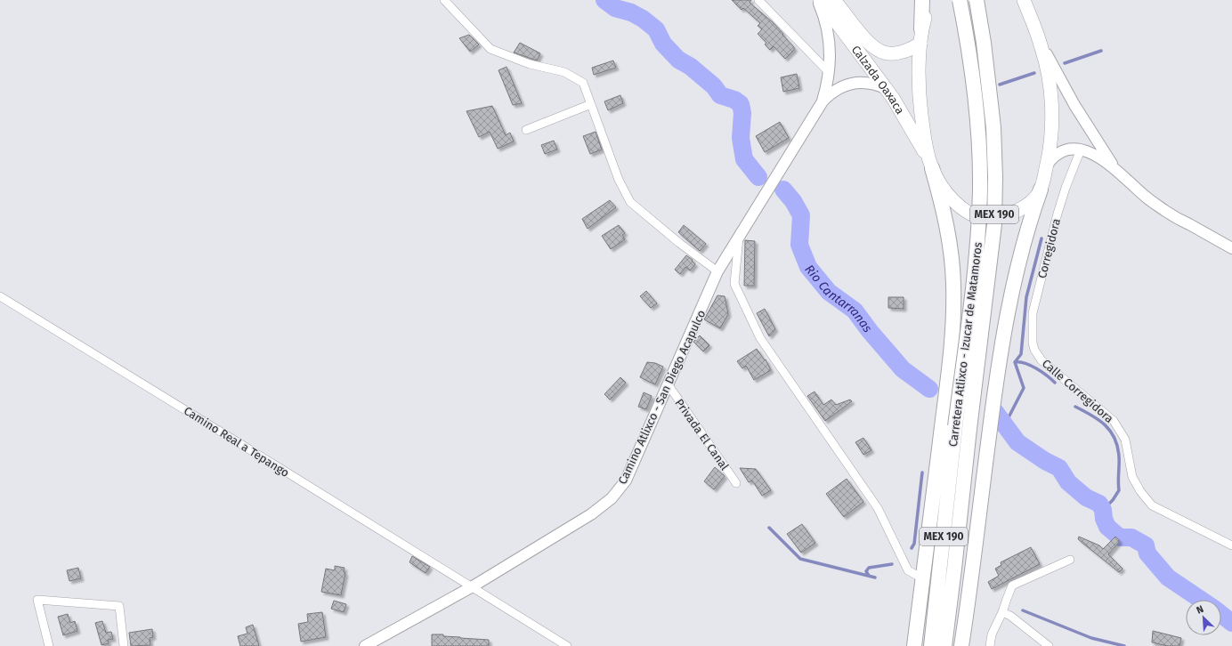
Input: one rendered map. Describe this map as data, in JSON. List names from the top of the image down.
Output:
{
  "streets": {
    "highway": ["MEX 190", "Carretera Atlixco - Izucar de Matamoros"],
    "main road": ["Calzada Oaxaca"],
    "street": [
      "Corregidora",
      "Calle Corregidora",
      "Camino Atlixco - San Diego Acapulco",
      "Privada El Canal",
      "Camino Real a Tepango"
    ]
  },
  "crossings": [
    ["Calzada Oaxaca", "Camino Atlixco - San Diego Acapulco"],
    ["Corregidora", "Calle Corregidora"],
    ["Camino Atlixco - San Diego Acapulco", "Privada El Canal"],
    ["Camino Atlixco - San Diego Acapulco", "Camino Real a Tepango"]
  ],
  "water": ["Rio Cantarranas"],
  "north": "top left"
}
